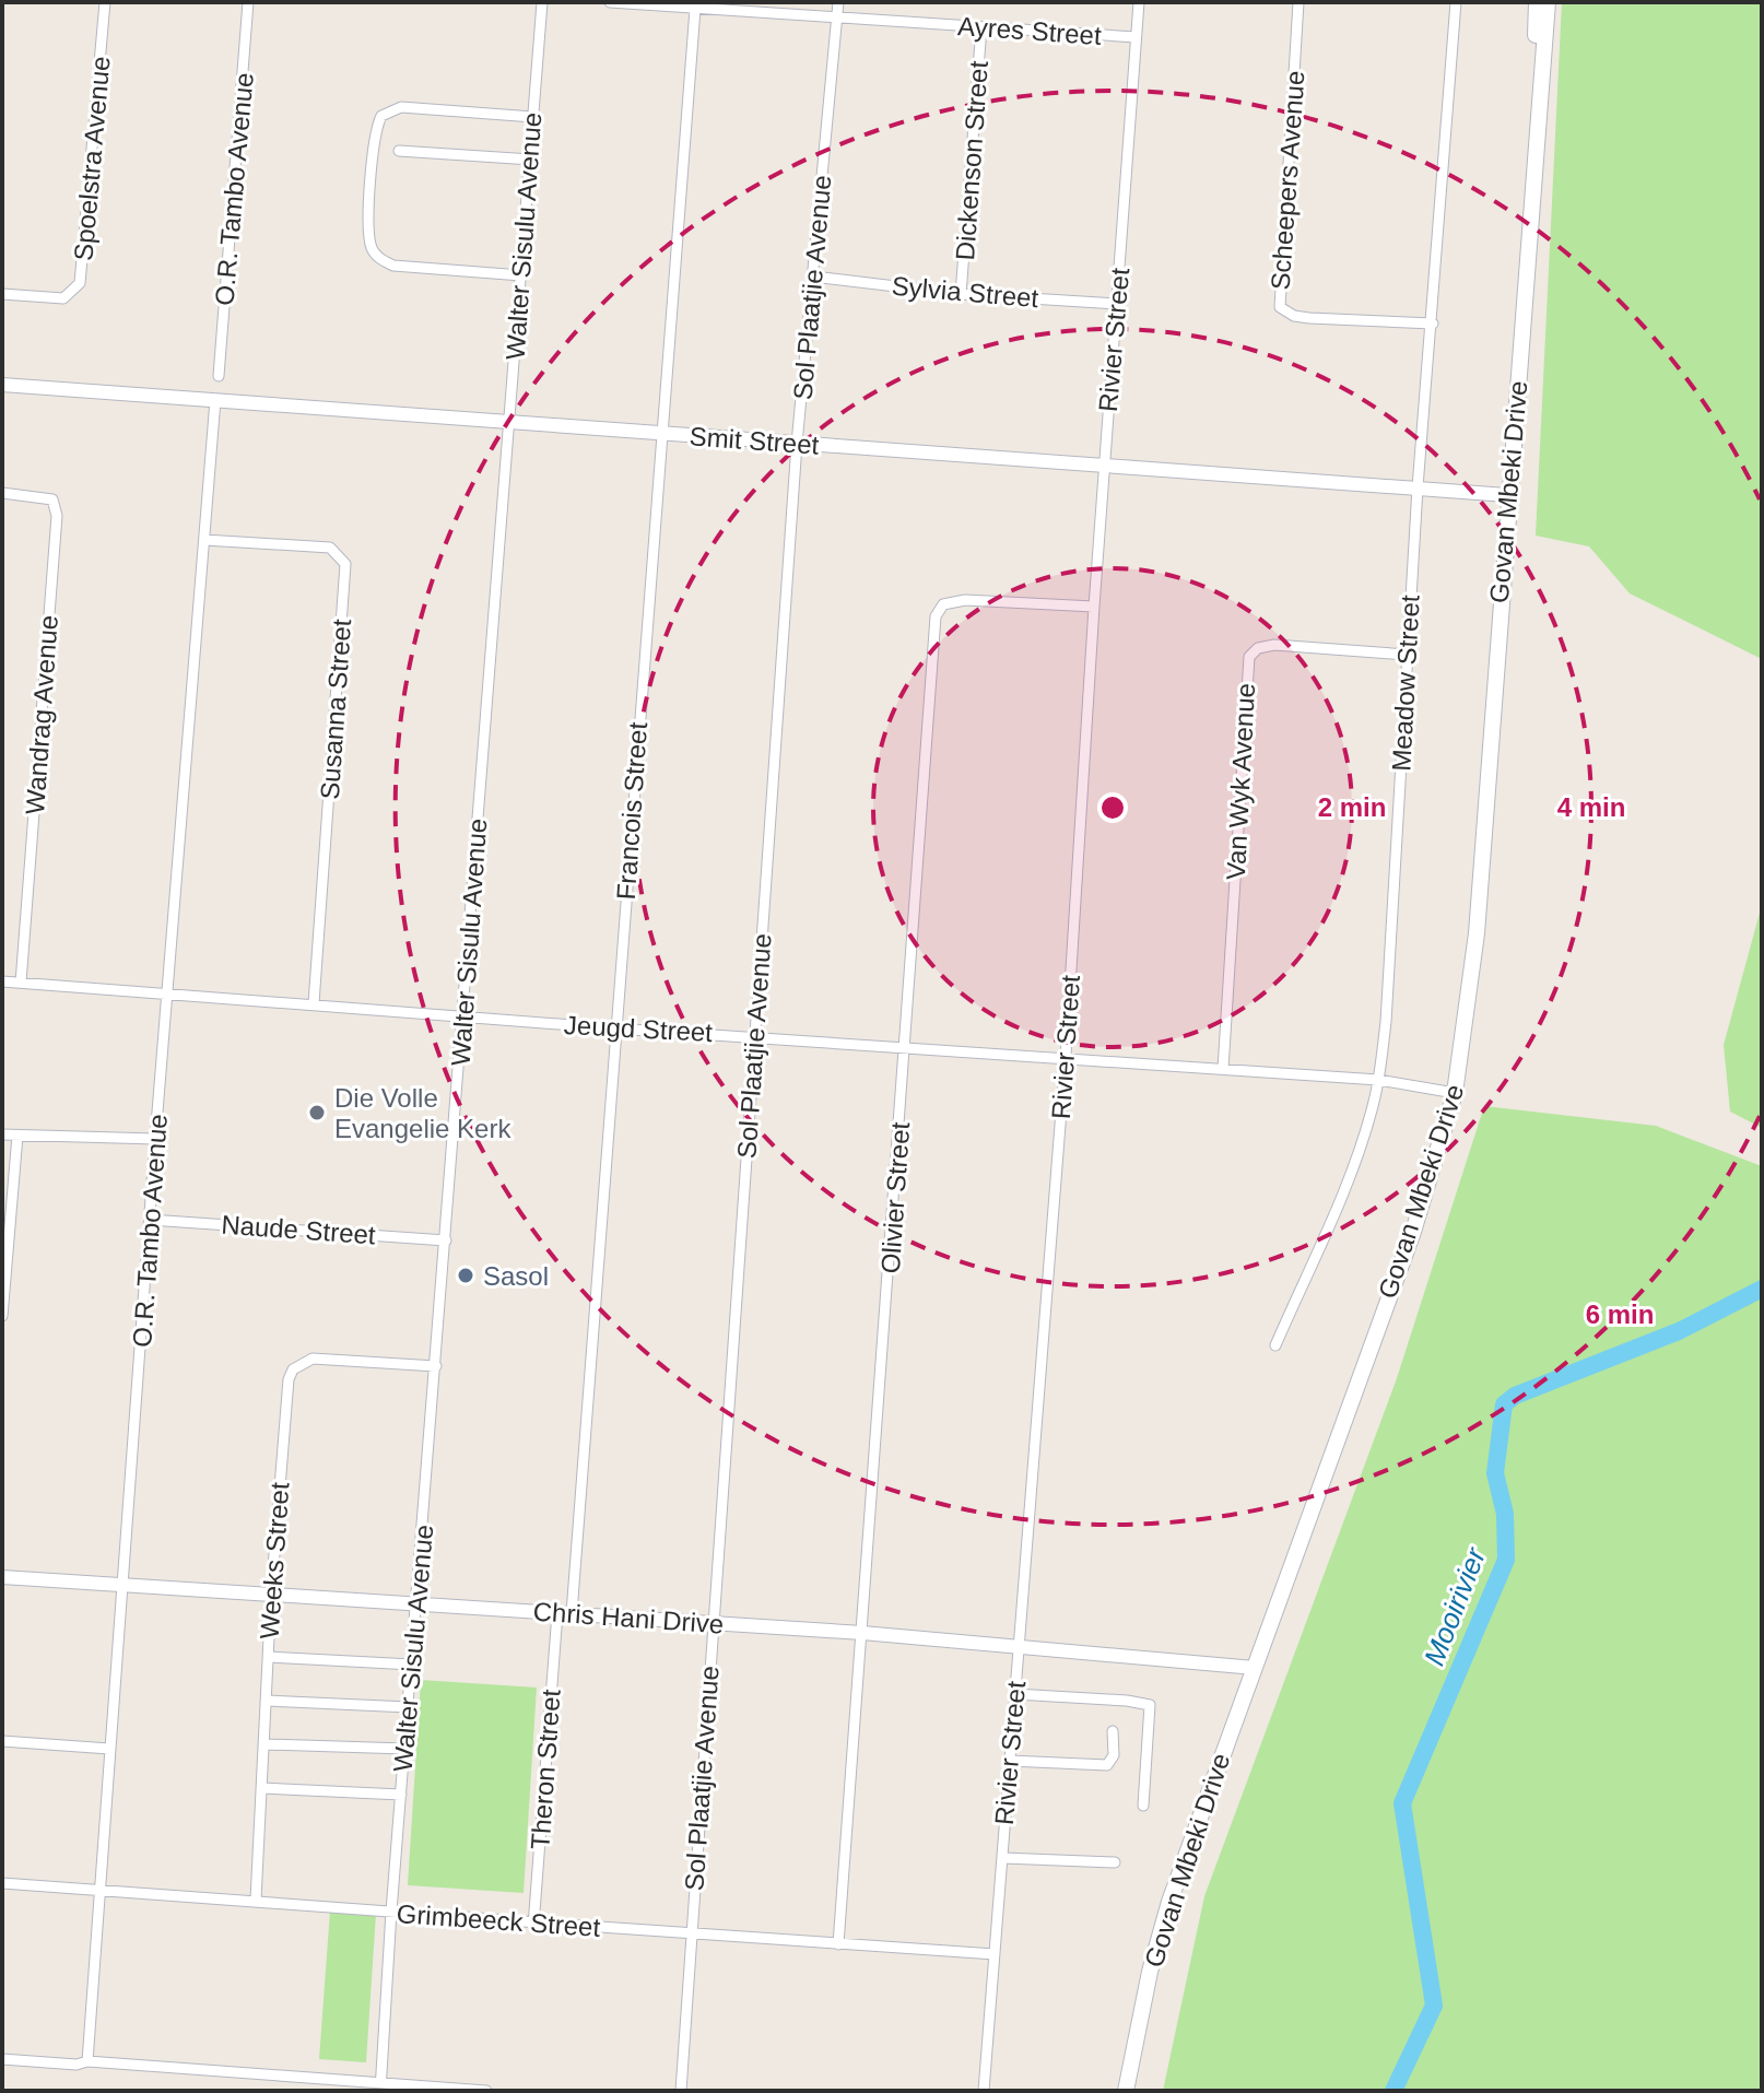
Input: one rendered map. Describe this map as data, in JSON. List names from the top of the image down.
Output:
{
  "streets": {
    "main road": ["Govan Mbeki Drive"],
    "street": [
      "Ayres Street",
      "Spoelstra Avenue",
      "Dickenson Street",
      "Scheepers Avenue",
      "O.R. Tambo Avenue",
      "Walter Sisulu Avenue",
      "Sol Plaatjie Avenue",
      "Sylvia Street",
      "Rivier Street",
      "Smit Street",
      "Meadow Street",
      "Susanna Street",
      "Wandrag Avenue",
      "Van Wyk Avenue",
      "Francois Street",
      "Jeugd Street",
      "Olivier Street",
      "Naude Street",
      "Weeks Street",
      "Chris Hani Drive",
      "Theron Street",
      "Grimbeeck Street"
    ]
  },
  "crossings": [
    ["Ayres Street", "Dickenson Street"],
    ["Ayres Street", "Sol Plaatjie Avenue"],
    ["Ayres Street", "Rivier Street"],
    ["Ayres Street", "Francois Street"],
    ["Dickenson Street", "Sylvia Street"],
    ["Scheepers Avenue", "Meadow Street"],
    ["O.R. Tambo Avenue", "Smit Street"],
    ["O.R. Tambo Avenue", "Susanna Street"],
    ["O.R. Tambo Avenue", "Jeugd Street"],
    ["O.R. Tambo Avenue", "Naude Street"],
    ["O.R. Tambo Avenue", "Chris Hani Drive"],
    ["O.R. Tambo Avenue", "Grimbeeck Street"],
    ["Walter Sisulu Avenue", "Smit Street"],
    ["Walter Sisulu Avenue", "Jeugd Street"],
    ["Walter Sisulu Avenue", "Naude Street"],
    ["Walter Sisulu Avenue", "Weeks Street"],
    ["Walter Sisulu Avenue", "Chris Hani Drive"],
    ["Walter Sisulu Avenue", "Grimbeeck Street"],
    ["Sol Plaatjie Avenue", "Sylvia Street"],
    ["Sol Plaatjie Avenue", "Smit Street"],
    ["Sol Plaatjie Avenue", "Jeugd Street"],
    ["Sol Plaatjie Avenue", "Chris Hani Drive"],
    ["Sol Plaatjie Avenue", "Grimbeeck Street"],
    ["Sylvia Street", "Rivier Street"],
    ["Rivier Street", "Smit Street"],
    ["Rivier Street", "Jeugd Street"],
    ["Rivier Street", "Olivier Street"],
    ["Rivier Street", "Chris Hani Drive"],
    ["Rivier Street", "Grimbeeck Street"],
    ["Smit Street", "Govan Mbeki Drive"],
    ["Smit Street", "Meadow Street"],
    ["Smit Street", "Francois Street"],
    ["Govan Mbeki Drive", "Jeugd Street"],
    ["Govan Mbeki Drive", "Chris Hani Drive"],
    ["Meadow Street", "Van Wyk Avenue"],
    ["Meadow Street", "Jeugd Street"],
    ["Susanna Street", "Jeugd Street"],
    ["Wandrag Avenue", "Jeugd Street"],
    ["Van Wyk Avenue", "Jeugd Street"],
    ["Francois Street", "Jeugd Street"],
    ["Francois Street", "Chris Hani Drive"],
    ["Francois Street", "Theron Street"],
    ["Jeugd Street", "Olivier Street"],
    ["Olivier Street", "Chris Hani Drive"],
    ["Olivier Street", "Grimbeeck Street"],
    ["Weeks Street", "Chris Hani Drive"],
    ["Weeks Street", "Grimbeeck Street"],
    ["Chris Hani Drive", "Theron Street"],
    ["Theron Street", "Grimbeeck Street"]
  ],
  "water": ["Mooirivier"],
  "places": ["Die Volle Evangelie Kerk", "Sasol"],
  "rings": ["2 min", "4 min", "6 min"]
}
